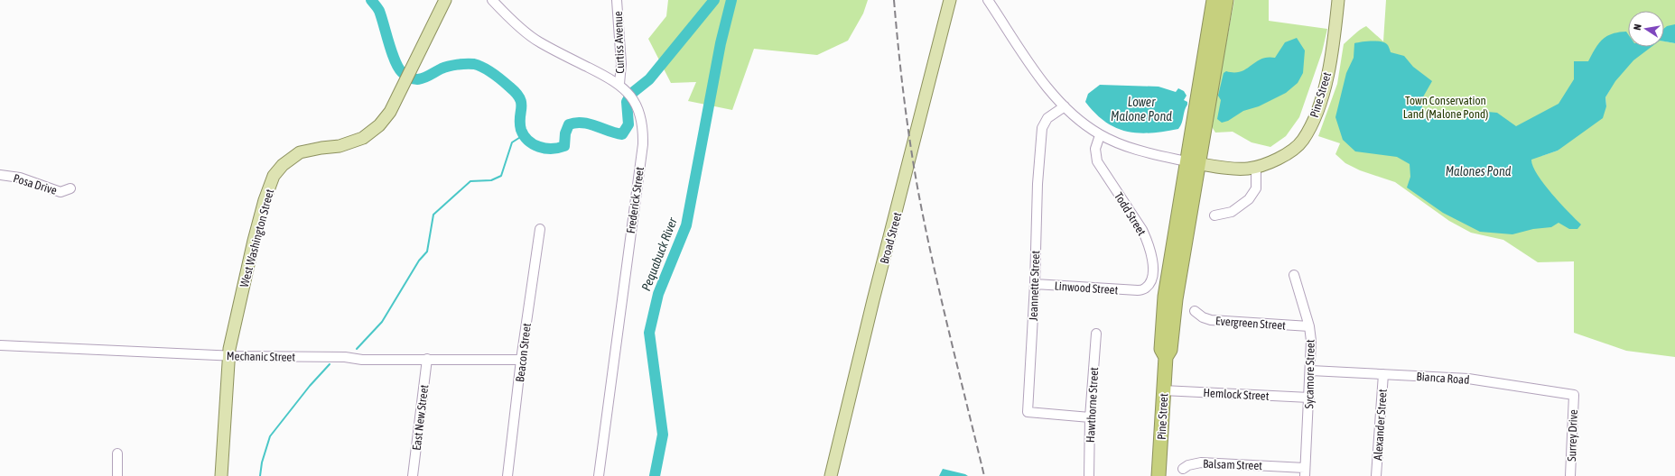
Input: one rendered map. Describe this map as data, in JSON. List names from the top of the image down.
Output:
{
  "streets": {
    "highway": ["Pine Street"],
    "main road": ["West Washington Street", "Broad Street"],
    "street": [
      "Curtiss Avenue",
      "Posa Drive",
      "Frederick Street",
      "Todd Street",
      "Jeannette Street",
      "Linwood Street",
      "Evergreen Street",
      "Beacon Street",
      "Mechanic Street",
      "Sycamore Street",
      "Bianca Road",
      "Hemlock Street",
      "Hawthorne Street",
      "East New Street",
      "Alexander Street",
      "Surrey Drive",
      "Balsam Street"
    ]
  },
  "crossings": [
    ["Curtiss Avenue", "Frederick Street"],
    ["Pine Street", "Hemlock Street"],
    ["Todd Street", "Linwood Street"],
    ["West Washington Street", "Mechanic Street"],
    ["Jeannette Street", "Linwood Street"],
    ["Jeannette Street", "Hawthorne Street"],
    ["Evergreen Street", "Sycamore Street"],
    ["Beacon Street", "Mechanic Street"],
    ["Mechanic Street", "East New Street"],
    ["Sycamore Street", "Bianca Road"],
    ["Sycamore Street", "Hemlock Street"],
    ["Sycamore Street", "Balsam Street"],
    ["Bianca Road", "Alexander Street"],
    ["Bianca Road", "Surrey Drive"]
  ],
  "water": ["Lower Malone Pond", "Malones Pond", "Pequabuck River"],
  "parks": ["Town Conservation Land (Malone Pond)"],
  "north": "left"
}
